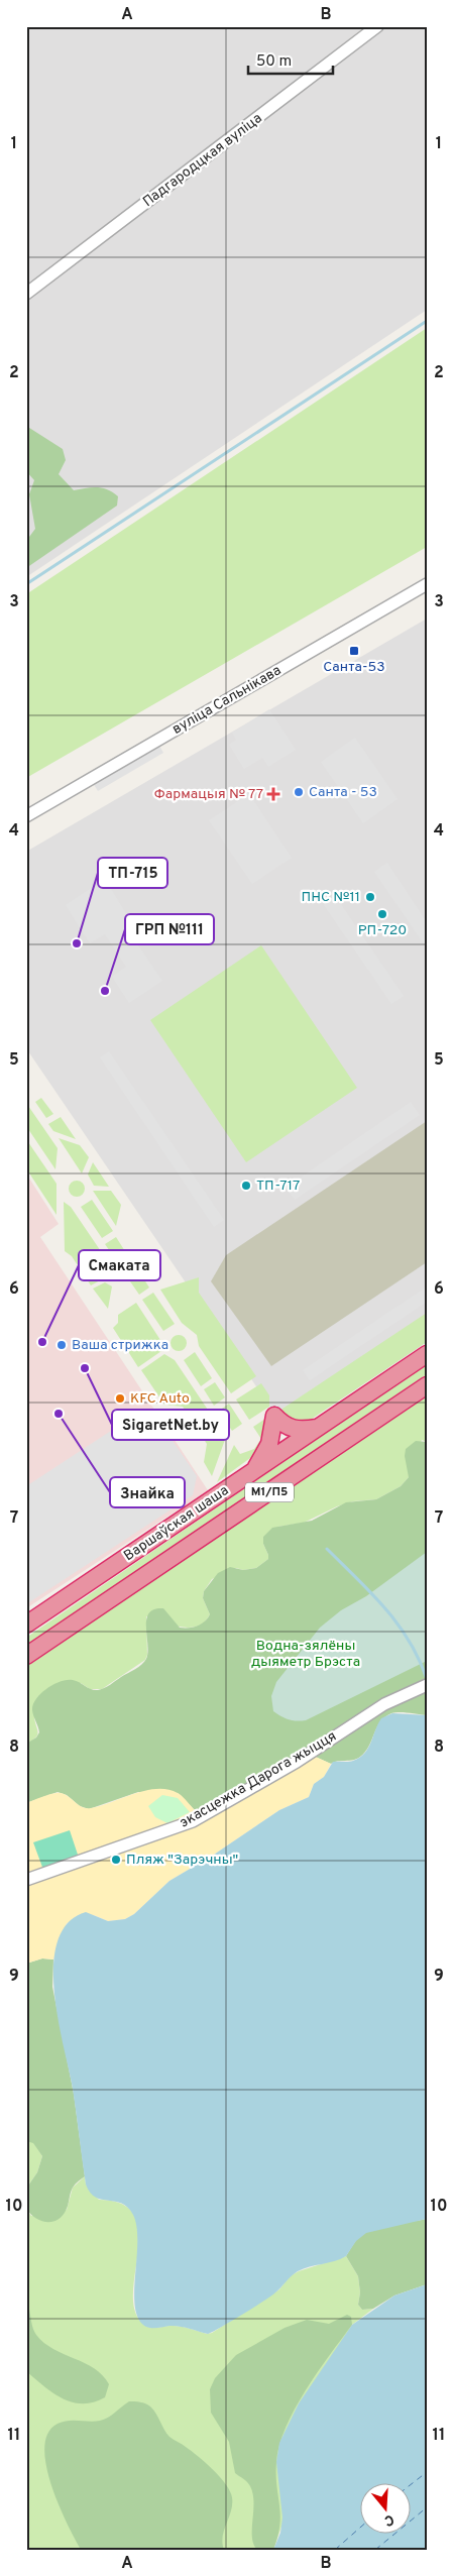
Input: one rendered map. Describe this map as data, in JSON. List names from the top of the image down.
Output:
{
  "streets": {
    "highway": ["М1/П5", "Варшаўская шаша"],
    "street": ["Падгародцкая вуліца", "вуліца Сальнікава", "экасцежка Дарога жыцця"]
  },
  "parks": ["Водна-зялёны дыяметр Брэста"],
  "places": {
    "transit": ["Санта-53"],
    "other": [
      "Санта - 53",
      "ПНС №11",
      "РП-720",
      "ТП-715",
      "ГРП №111",
      "ТП-717",
      "Смаката",
      "Ваша стрижка",
      "SigaretNet.by",
      "KFC Auto",
      "Знайка",
      "Пляж \"Зарэчны\""
    ],
    "health": ["Фармацыя № 77"]
  },
  "scale_bar": "50 m",
  "north": "bottom",
  "grid": {
    "columns": ["A", "B"],
    "rows": [
      "1",
      "2",
      "3",
      "4",
      "5",
      "6",
      "7",
      "8",
      "9",
      "10",
      "11"
    ]
  }
}
